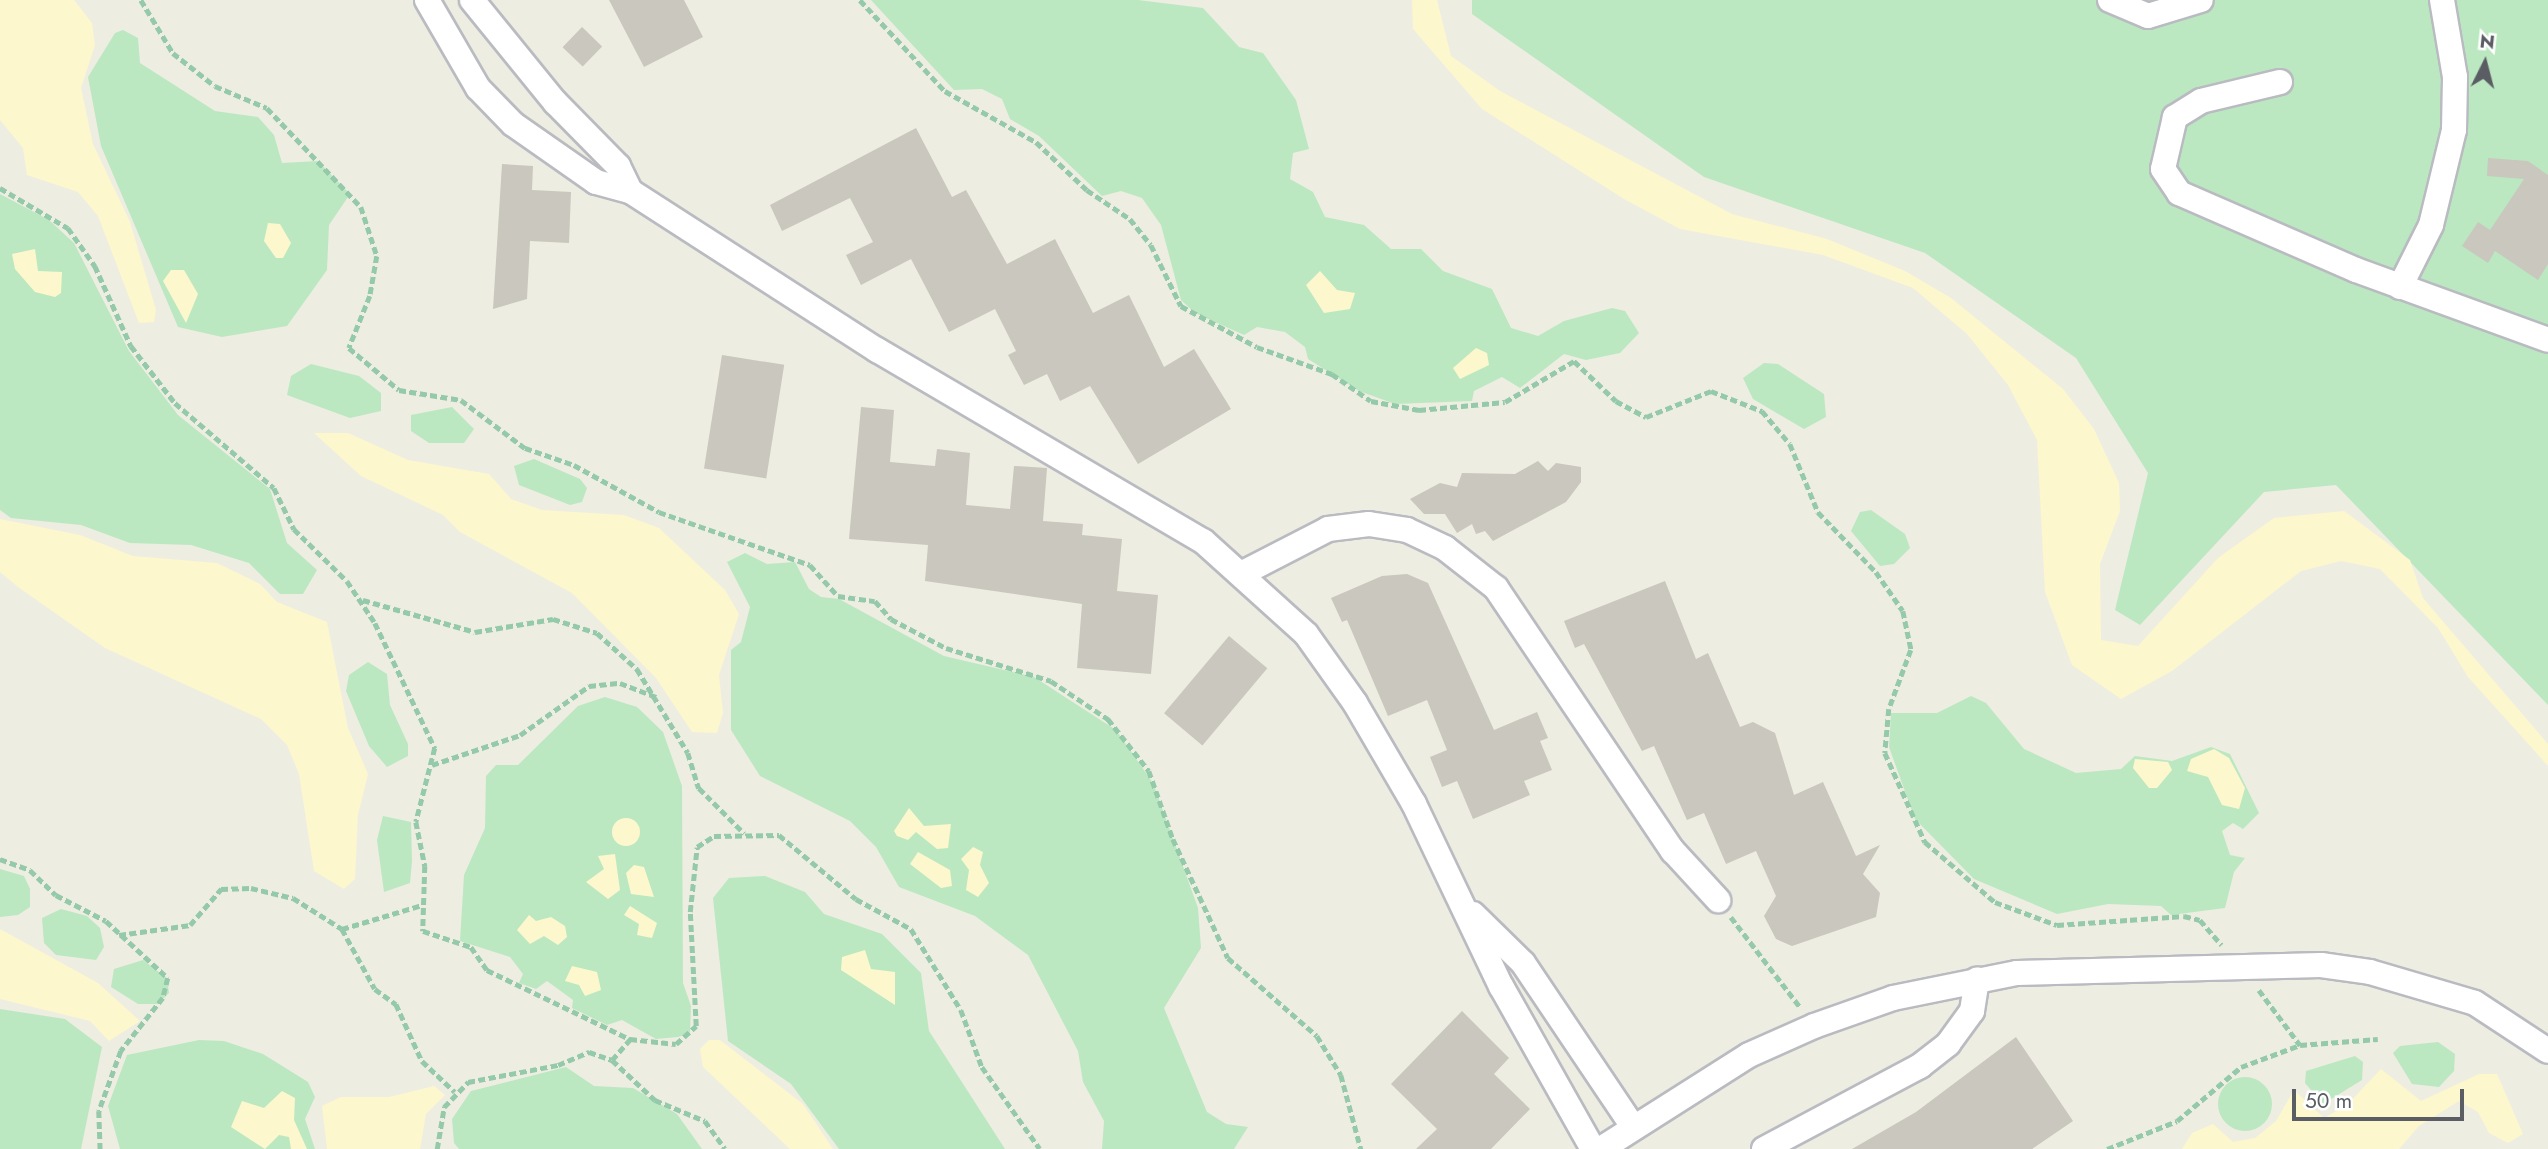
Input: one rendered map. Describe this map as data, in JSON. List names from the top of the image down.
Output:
{
  "scale_bar": "50 m",
  "north": "top"
}
